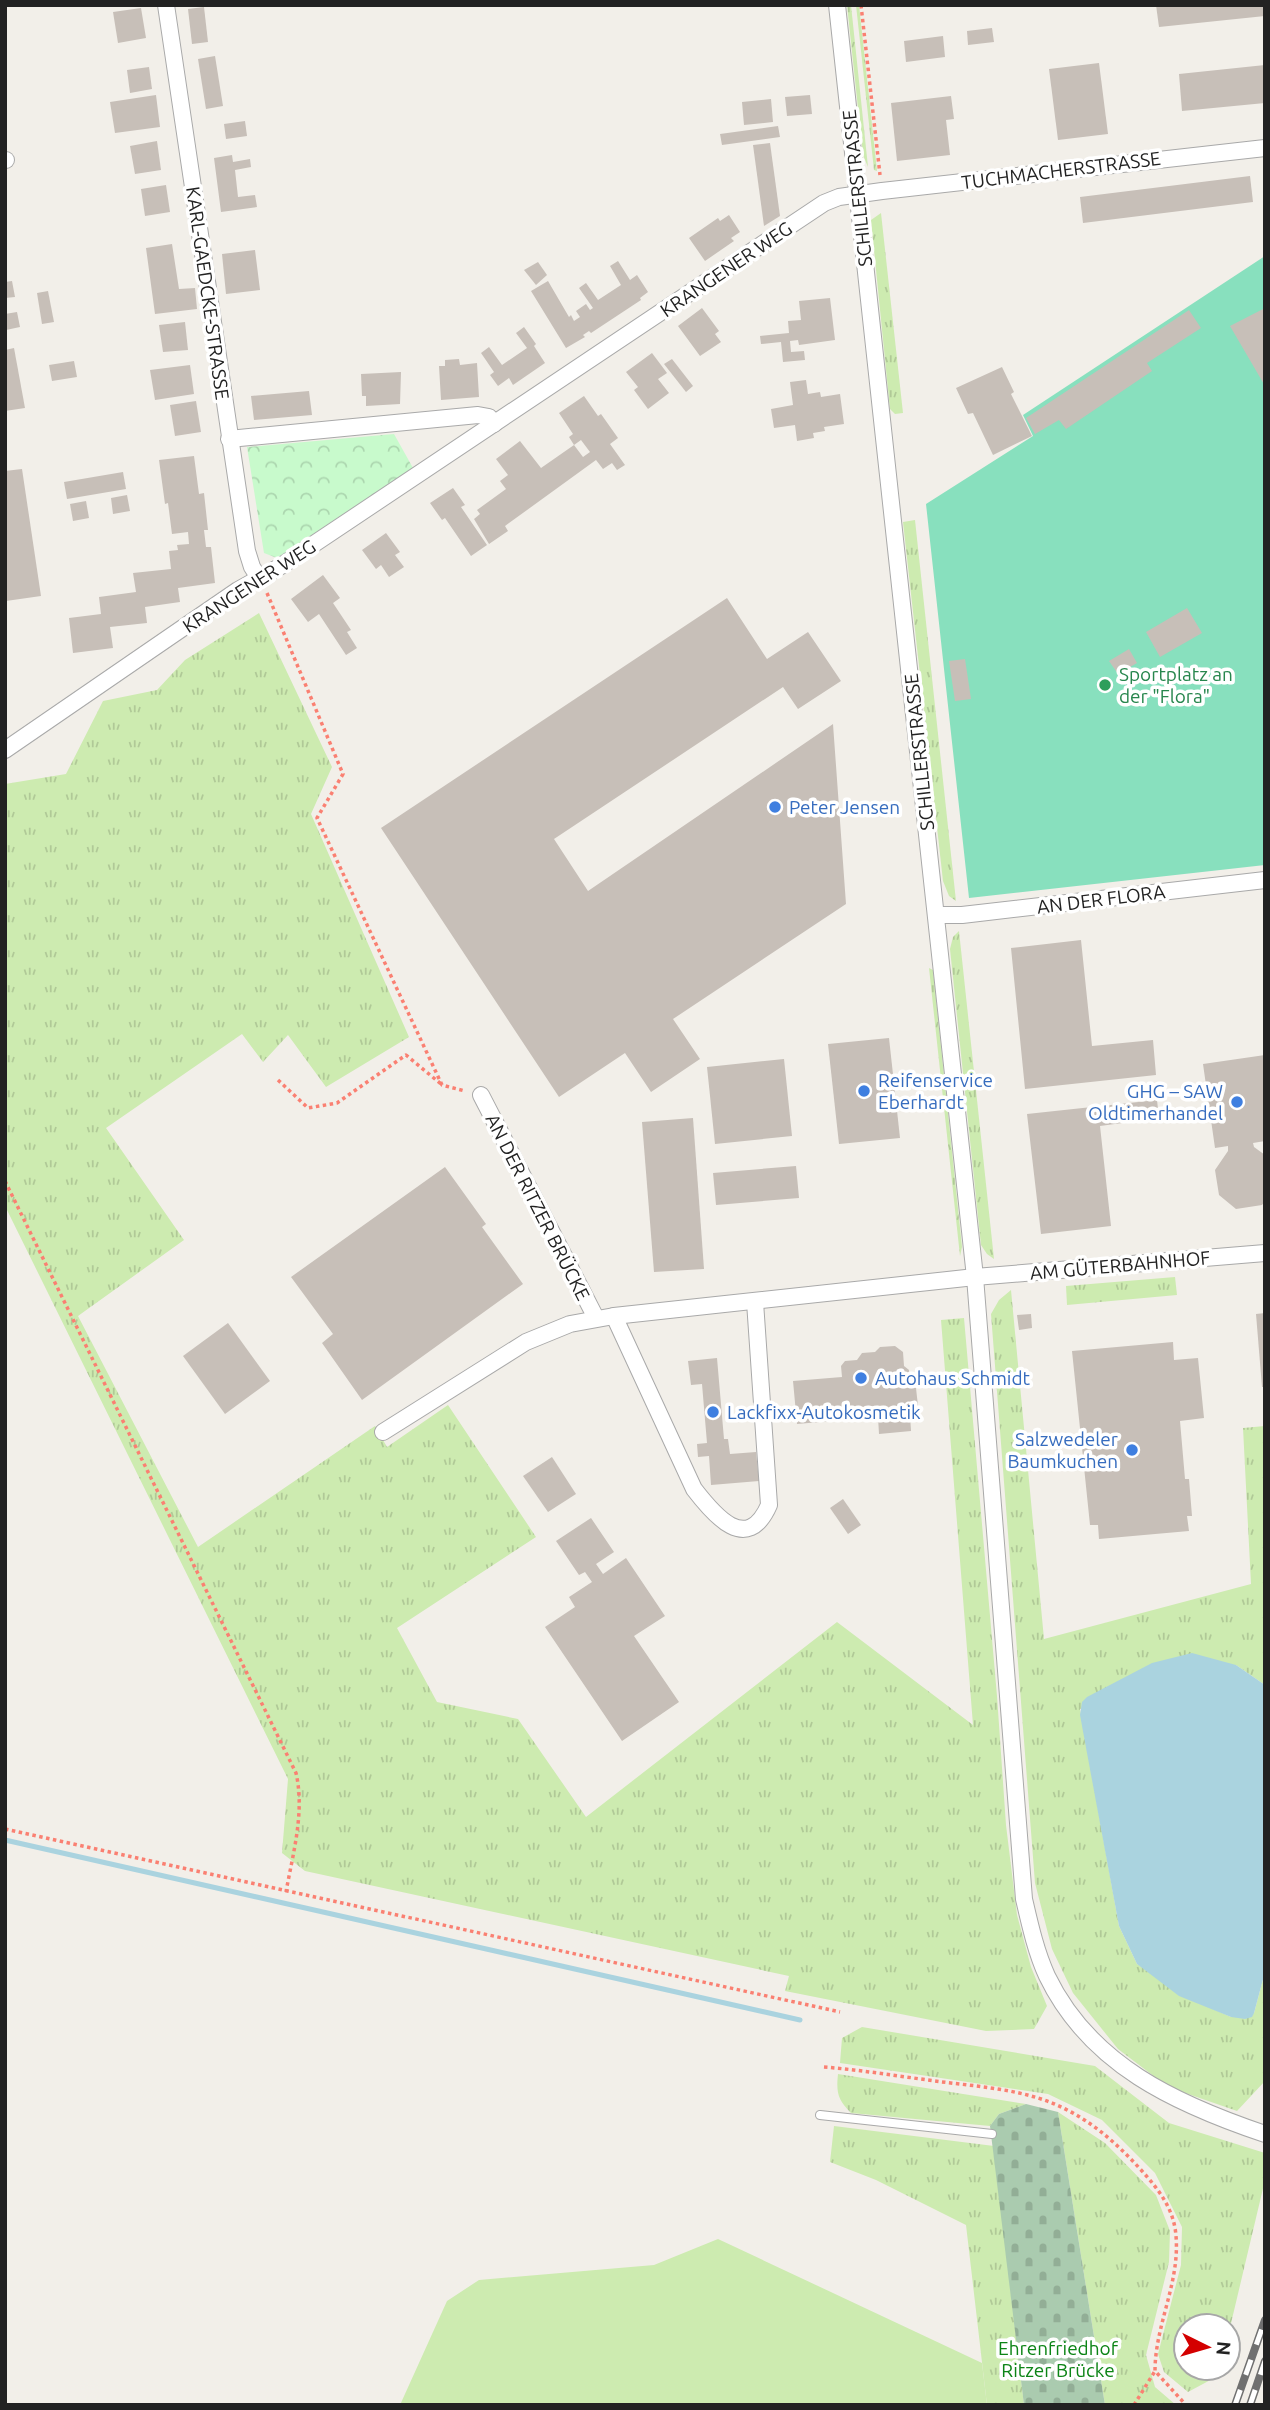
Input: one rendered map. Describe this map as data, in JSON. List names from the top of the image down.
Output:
{
  "streets": {
    "street": [
      "TUCHMACHERSTRASSE",
      "SCHILLERSTRASSE",
      "KRANGENER WEG",
      "KARL-GAEDCKE-STRASSE",
      "AN DER FLORA",
      "AN DER RITZER BRÜCKE",
      "AM GÜTERBAHNHOF"
    ]
  },
  "crossings": [
    ["TUCHMACHERSTRASSE", "SCHILLERSTRASSE"],
    ["TUCHMACHERSTRASSE", "KRANGENER WEG"],
    ["SCHILLERSTRASSE", "KRANGENER WEG"],
    ["SCHILLERSTRASSE", "AN DER FLORA"],
    ["SCHILLERSTRASSE", "AN DER RITZER BRÜCKE"],
    ["SCHILLERSTRASSE", "AM GÜTERBAHNHOF"],
    ["KRANGENER WEG", "KARL-GAEDCKE-STRASSE"],
    ["AN DER RITZER BRÜCKE", "AM GÜTERBAHNHOF"]
  ],
  "parks": ["Ehrenfriedhof Ritzer Brücke"],
  "places": [
    "Sportplatz an der \"Flora\"",
    "Peter Jensen",
    "Reifenservice Eberhardt",
    "GHG – SAW Oldtimerhandel",
    "Autohaus Schmidt",
    "Lackfixx-Autokosmetik",
    "Salzwedeler Baumkuchen"
  ],
  "north": "right"
}
